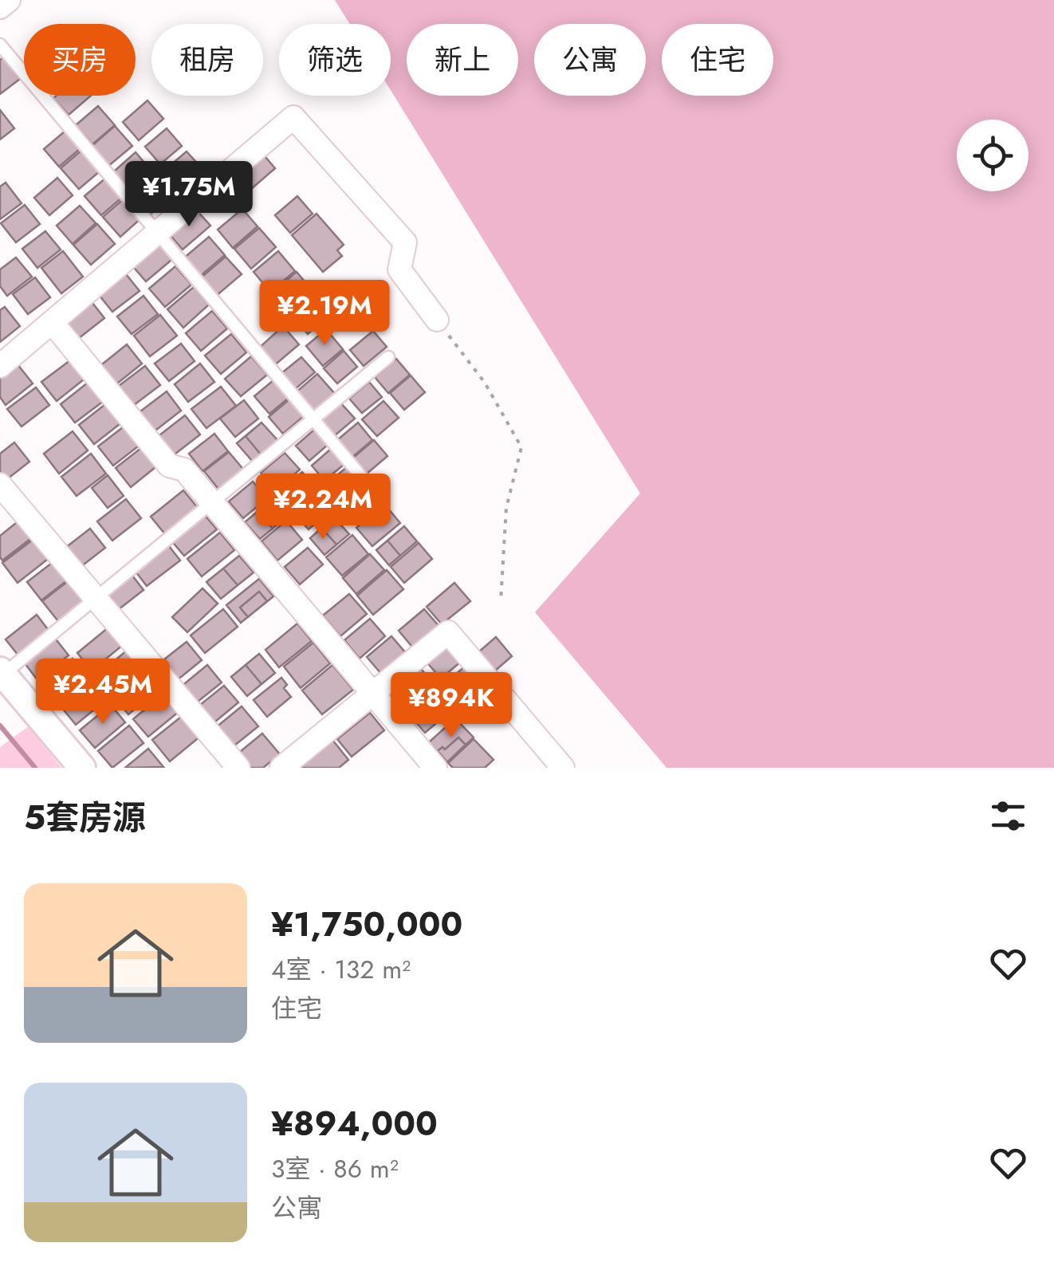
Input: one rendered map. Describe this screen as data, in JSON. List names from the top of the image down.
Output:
{
  "page": {
    "chip": [
      "买房",
      "租房",
      "筛选",
      "新上",
      "公寓",
      "住宅"
    ],
    "price": [
      "¥1.75M",
      "¥2.19M",
      "¥2.24M",
      "¥2.45M",
      "¥894K"
    ],
    "heading": "5套房源",
    "list": [
      {
        "name": "¥1,750,000",
        "note": "4室 · 132 m² · 住宅"
      },
      {
        "name": "¥894,000",
        "note": "3室 · 86 m² · 公寓"
      }
    ]
  }
}
